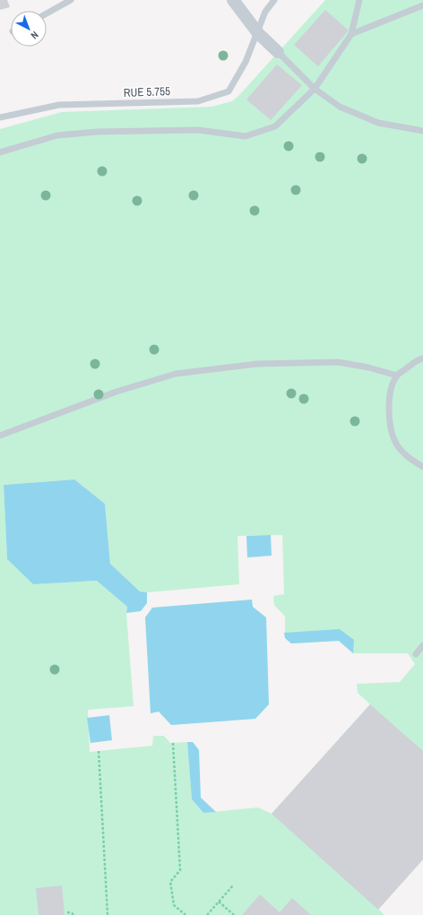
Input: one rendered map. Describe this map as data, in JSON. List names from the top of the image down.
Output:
{
  "streets": {
    "lane": ["RUE 5.755"]
  },
  "north": "bottom right"
}
